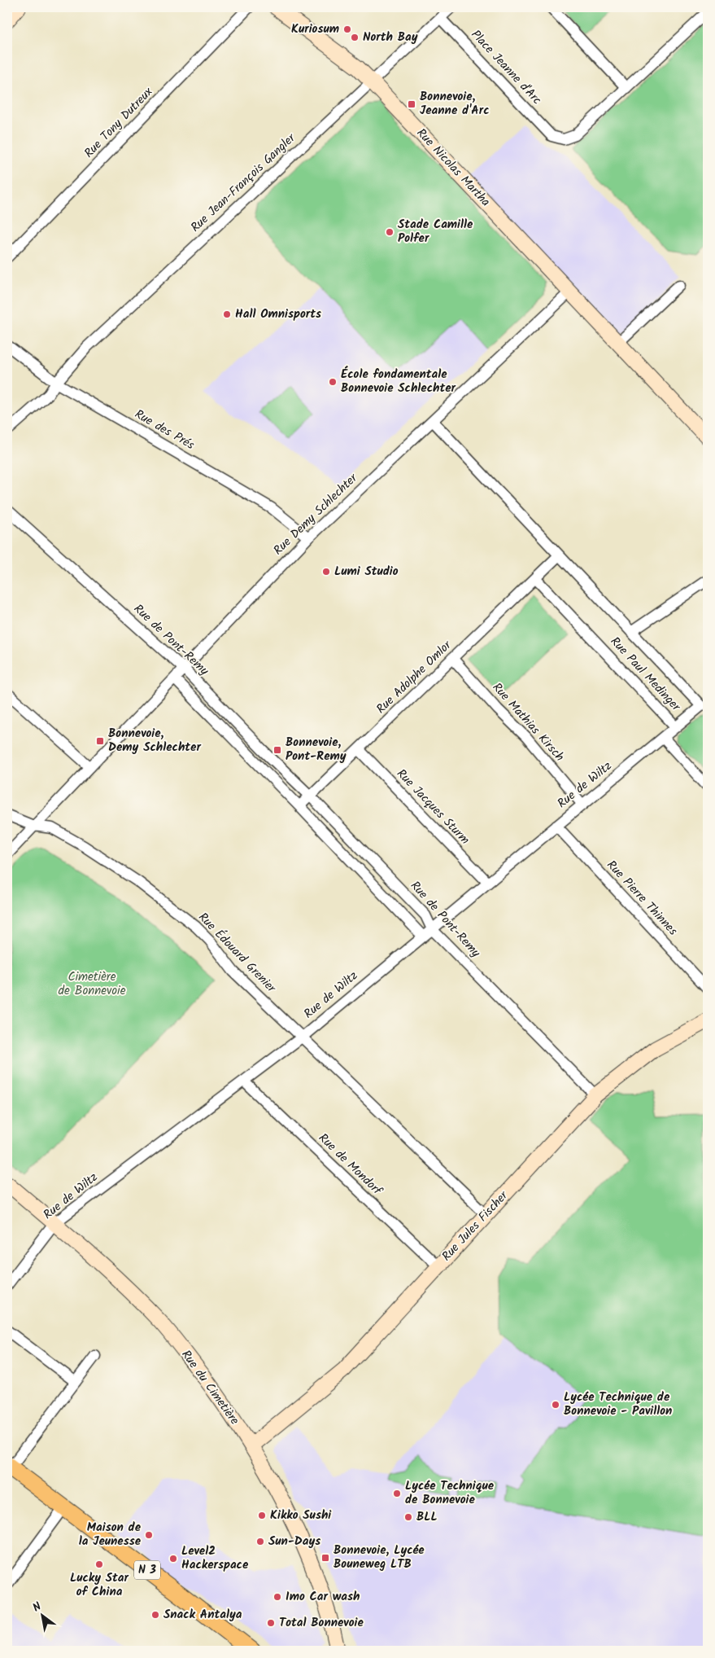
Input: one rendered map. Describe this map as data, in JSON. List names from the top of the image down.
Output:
{
  "streets": {
    "main road": ["N 3"],
    "street": [
      "Place Jeanne d'Arc",
      "Rue Tony Dutreux",
      "Rue Nicolas Martha",
      "Rue Jean-François Gangler",
      "Rue des Prés",
      "Rue Demy Schlechter",
      "Rue de Pont-Remy",
      "Rue Paul Medinger",
      "Rue Adolphe Omlor",
      "Rue Mathias Kirsch",
      "Rue de Wiltz",
      "Rue Jacques Sturm",
      "Rue Pierre Thinnes",
      "Rue Édouard Grenier",
      "Rue de Mondorf",
      "Rue Jules Fischer",
      "Rue du Cimetière"
    ]
  },
  "crossings": [
    ["Place Jeanne d'Arc", "Rue Jean-François Gangler"],
    ["Rue Nicolas Martha", "Rue Jean-François Gangler"],
    ["Rue Nicolas Martha", "Rue Demy Schlechter"],
    ["Rue Jean-François Gangler", "Rue des Prés"],
    ["Rue des Prés", "Rue Demy Schlechter"],
    ["Rue Demy Schlechter", "Rue de Pont-Remy"],
    ["Rue Demy Schlechter", "Rue Paul Medinger"],
    ["Rue Demy Schlechter", "Rue Édouard Grenier"],
    ["Rue de Pont-Remy", "Rue Adolphe Omlor"],
    ["Rue de Pont-Remy", "Rue de Wiltz"],
    ["Rue de Pont-Remy", "Rue Jules Fischer"],
    ["Rue Paul Medinger", "Rue Adolphe Omlor"],
    ["Rue Paul Medinger", "Rue de Wiltz"],
    ["Rue Adolphe Omlor", "Rue Mathias Kirsch"],
    ["Rue Adolphe Omlor", "Rue Jacques Sturm"],
    ["Rue Mathias Kirsch", "Rue de Wiltz"],
    ["Rue de Wiltz", "Rue Jacques Sturm"],
    ["Rue de Wiltz", "Rue Pierre Thinnes"],
    ["Rue de Wiltz", "Rue Édouard Grenier"],
    ["Rue de Wiltz", "Rue de Mondorf"],
    ["Rue de Wiltz", "Rue du Cimetière"],
    ["Rue Édouard Grenier", "Rue Jules Fischer"],
    ["Rue de Mondorf", "Rue Jules Fischer"],
    ["Rue Jules Fischer", "Rue du Cimetière"]
  ],
  "parks": ["Cimetière de Bonnevoie"],
  "places": {
    "other": [
      "Kuriosum",
      "North Bay",
      "Stade Camille Polfer",
      "Hall Omnisports",
      "École fondamentale Bonnevoie Schlechter",
      "Lumi Studio",
      "Lycée Technique de Bonnevoie - Pavillon",
      "Lycée Technique de Bonnevoie",
      "Kikko Sushi",
      "BLL",
      "Maison de la Jeunesse",
      "Sun-Days",
      "Level2 Hackerspace",
      "Lucky Star of China",
      "Imo Car wash",
      "Snack Antalya",
      "Total Bonnevoie"
    ],
    "transit": [
      "Bonnevoie, Jeanne d'Arc",
      "Bonnevoie, Demy Schlechter",
      "Bonnevoie, Pont-Remy",
      "Bonnevoie, Lycée Bouneweg LTB"
    ]
  },
  "north": "top left"
}
